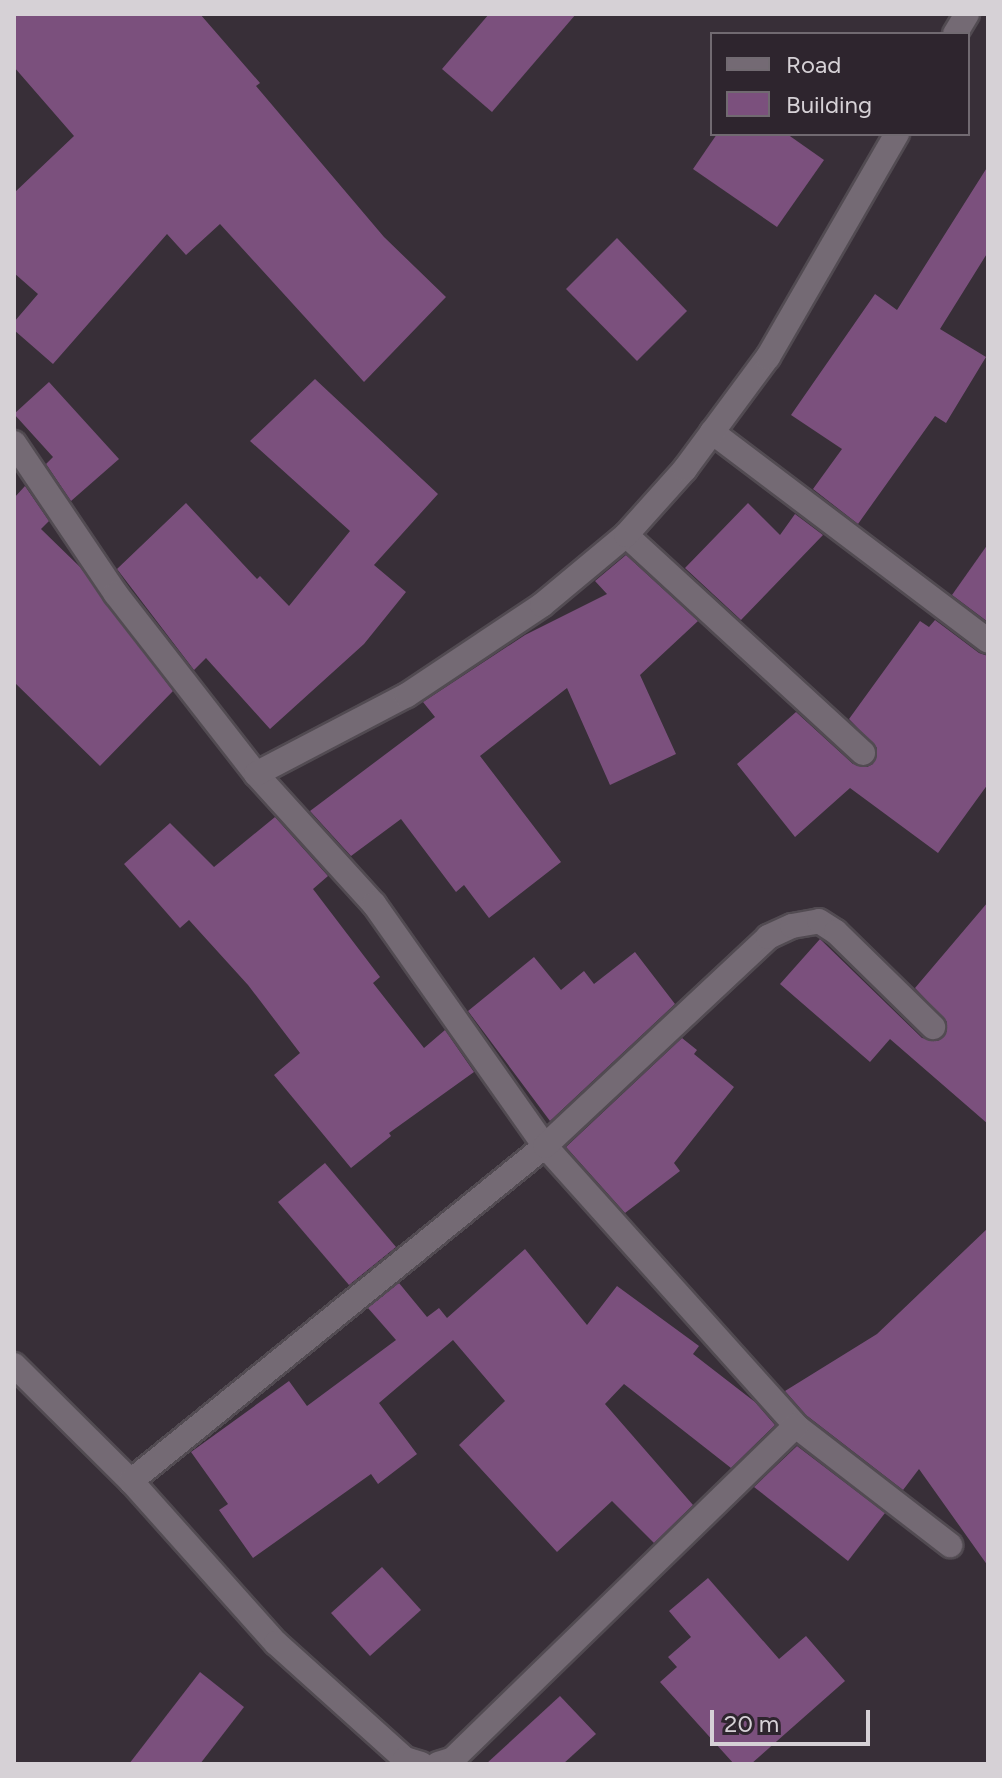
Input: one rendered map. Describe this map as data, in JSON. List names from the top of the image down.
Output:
{
  "legend": ["Road", "Building"],
  "scale_bar": "20 m"
}
